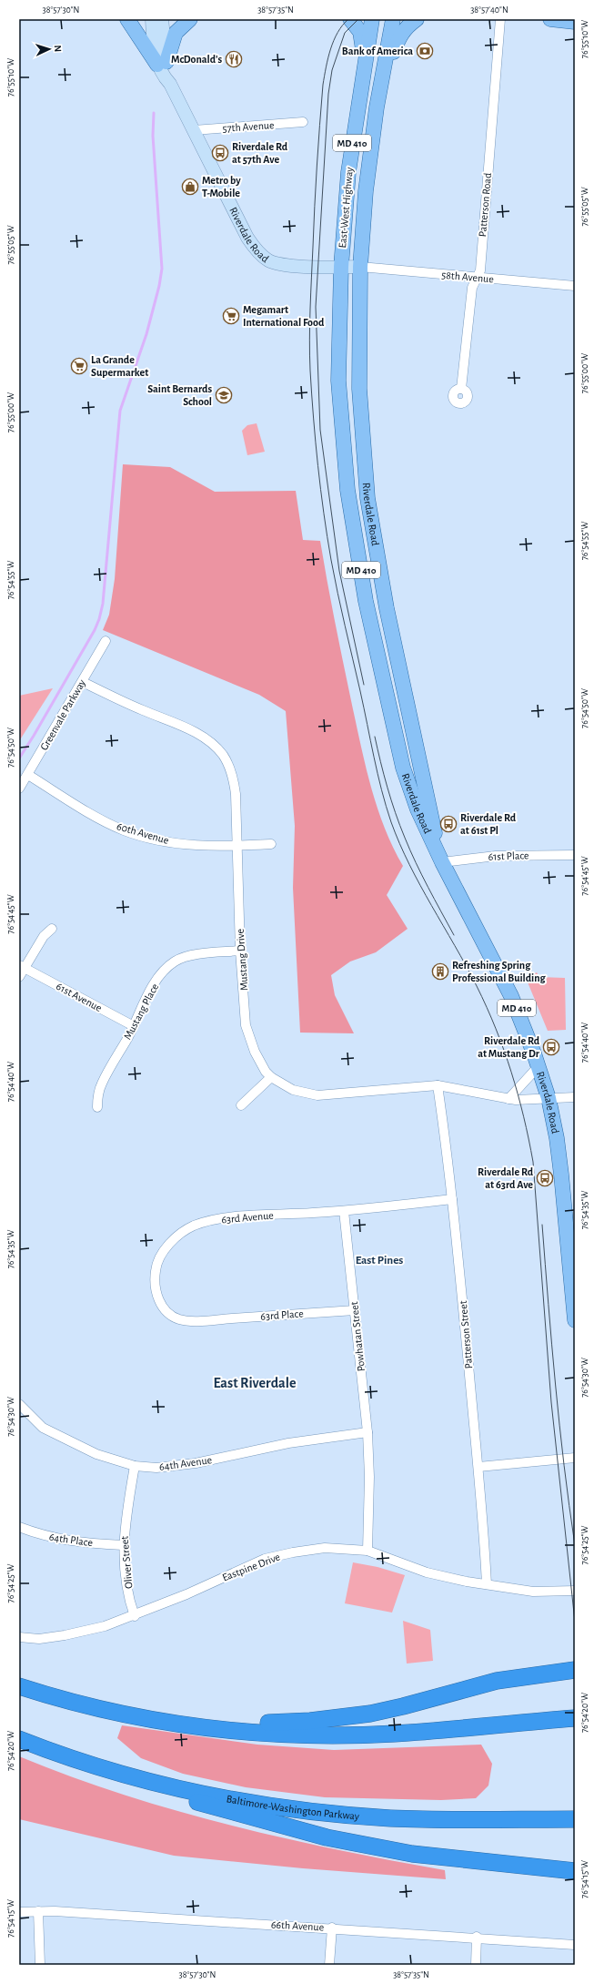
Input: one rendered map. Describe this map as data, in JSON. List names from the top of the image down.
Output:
{
  "streets": {
    "highway": ["Baltimore-Washington Parkway"],
    "main road": ["MD 410", "East-West Highway", "Riverdale Road"],
    "street": [
      "57th Avenue",
      "Patterson Road",
      "58th Avenue",
      "Greenvale Parkway",
      "60th Avenue",
      "61st Place",
      "Mustang Drive",
      "61st Avenue",
      "Mustang Place",
      "63rd Avenue",
      "63rd Place",
      "Patterson Street",
      "Powhatan Street",
      "64th Avenue",
      "64th Place",
      "Oliver Street",
      "Eastpine Drive",
      "66th Avenue"
    ]
  },
  "crossings": [
    ["57th Avenue", "Riverdale Road"],
    ["Patterson Road", "58th Avenue"],
    ["East-West Highway", "Riverdale Road"],
    ["East-West Highway", "58th Avenue"],
    ["Riverdale Road", "58th Avenue"],
    ["Riverdale Road", "61st Place"],
    ["Riverdale Road", "Mustang Drive"],
    ["Greenvale Parkway", "60th Avenue"],
    ["Greenvale Parkway", "Mustang Drive"],
    ["60th Avenue", "Mustang Drive"],
    ["Mustang Drive", "Mustang Place"],
    ["Mustang Drive", "Patterson Street"],
    ["61st Avenue", "Mustang Place"],
    ["63rd Avenue", "63rd Place"],
    ["63rd Avenue", "Patterson Street"],
    ["63rd Avenue", "Powhatan Street"],
    ["63rd Place", "Powhatan Street"],
    ["Patterson Street", "Eastpine Drive"],
    ["Powhatan Street", "64th Avenue"],
    ["Powhatan Street", "Eastpine Drive"],
    ["64th Avenue", "Oliver Street"],
    ["64th Place", "Oliver Street"],
    ["Oliver Street", "Eastpine Drive"]
  ],
  "districts": ["East Pines", "East Riverdale"],
  "places": {
    "bank": ["Bank of America"],
    "restaurant": ["McDonald's"],
    "bus stop": [
      "Riverdale Rd at 57th Ave",
      "Riverdale Rd at 61st Pl",
      "Riverdale Rd at Mustang Dr",
      "Riverdale Rd at 63rd Ave"
    ],
    "shop": ["Metro by T-Mobile"],
    "supermarket": ["Megamart International Food", "La Grande Supermarket"],
    "school or university": ["Saint Bernards School"],
    "building": ["Refreshing Spring Professional Building"]
  },
  "north": "right",
  "coordinates": [
    "38°57'30\"N",
    "38°57'35\"N",
    "38°57'40\"N",
    "76°55'10\"W",
    "76°55'05\"W",
    "76°55'00\"W",
    "76°54'55\"W",
    "76°54'50\"W",
    "76°54'45\"W",
    "76°54'40\"W",
    "76°54'35\"W",
    "76°54'30\"W",
    "76°54'25\"W",
    "76°54'20\"W",
    "76°54'15\"W"
  ]
}
